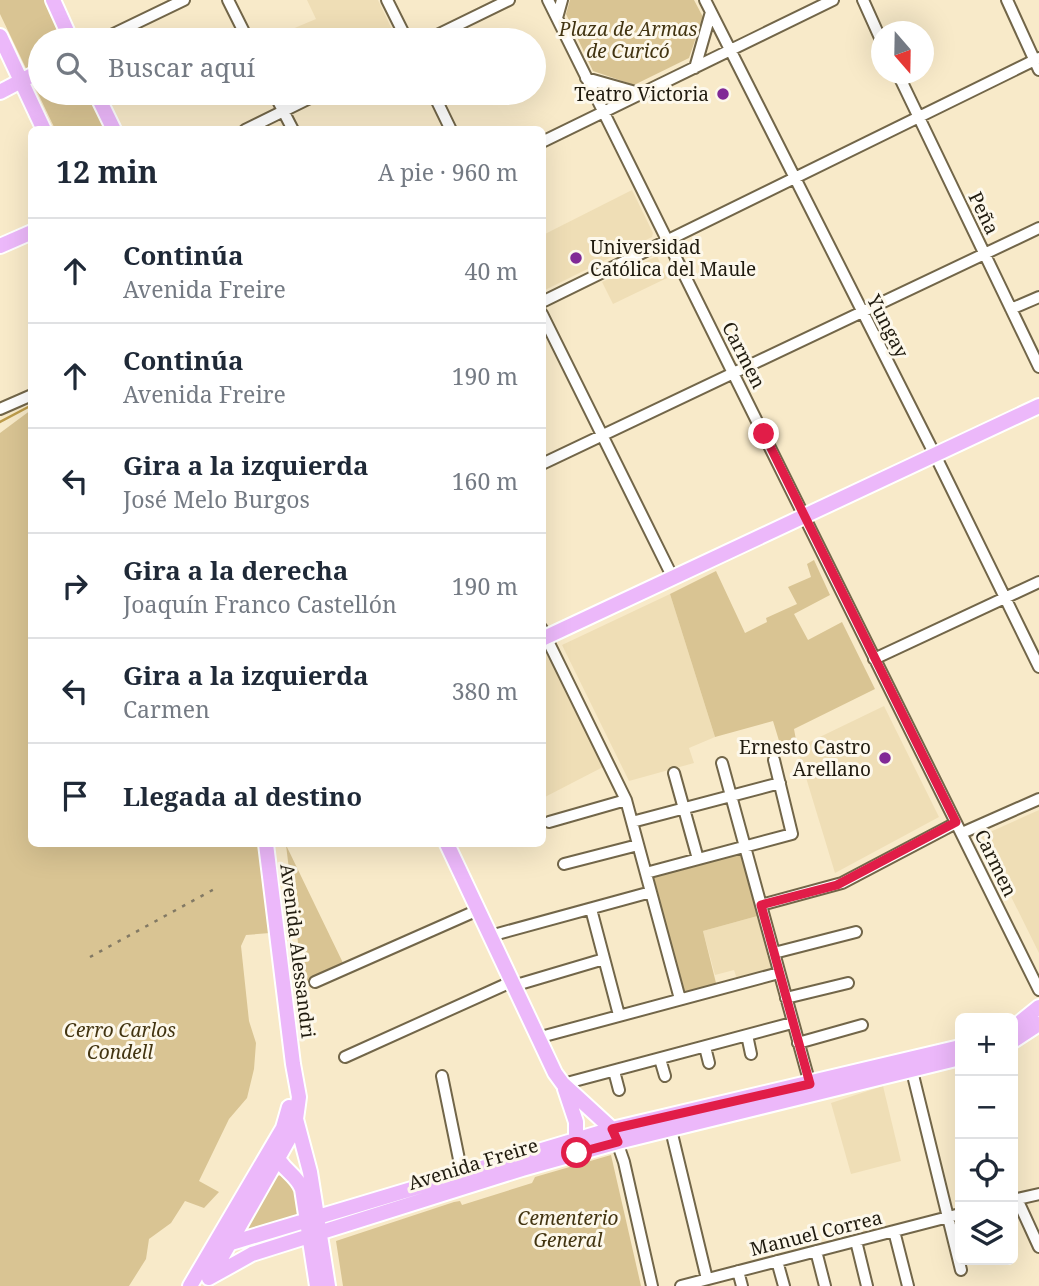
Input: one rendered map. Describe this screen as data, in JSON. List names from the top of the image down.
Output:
{
  "streets": {
    "main road": ["Avenida Alessandri", "Avenida Freire"],
    "street": [
      "Peña",
      "Yungay",
      "Carmen",
      "Manuel Correa"
    ]
  },
  "parks": ["Plaza de Armas de Curicó", "Cerro Carlos Condell", "Cementerio General"],
  "places": ["Teatro Victoria", "Universidad Católica del Maule", "Ernesto Castro Arellano"],
  "north": "bottom",
  "page": {
    "search": "Buscar aquí",
    "heading": ["12 min", "A pie · 960 m"],
    "list": [
      ["Continúa", "Avenida Freire", "40 m"],
      ["Continúa", "Avenida Freire", "190 m"],
      ["Gira a la izquierda", "José Melo Burgos", "160 m"],
      ["Gira a la derecha", "Joaquín Franco Castellón", "190 m"],
      ["Gira a la izquierda", "Carmen", "380 m"],
      "Llegada al destino"
    ],
    "map_buttons": ["+", "−"]
  }
}
